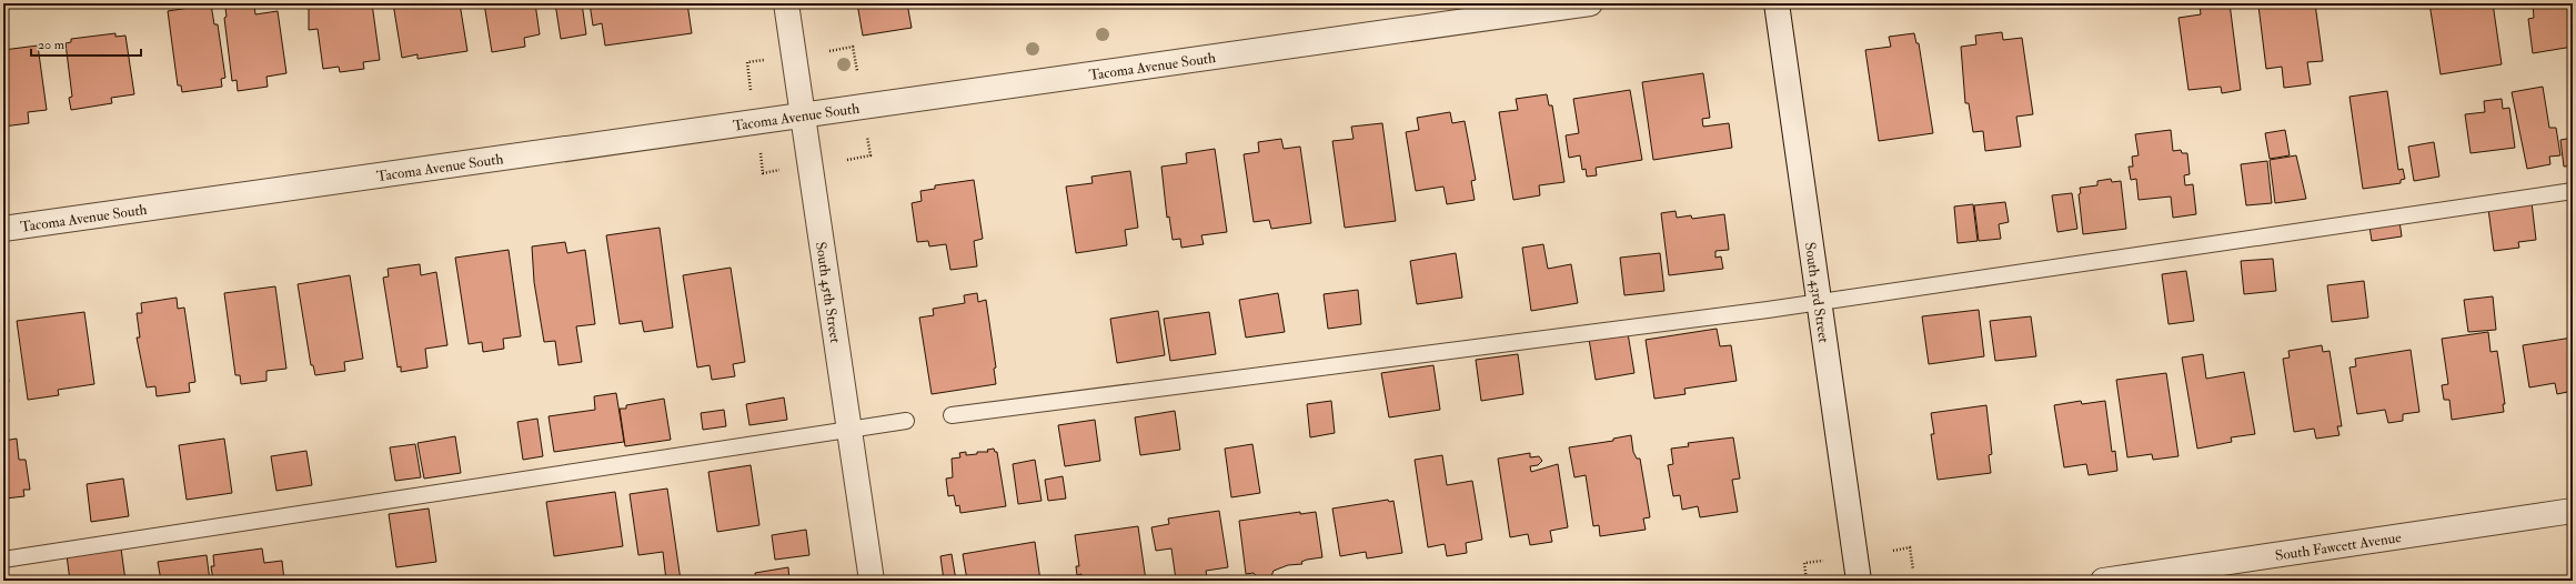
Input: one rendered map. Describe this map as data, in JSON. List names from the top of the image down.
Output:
{
  "streets": {
    "street": [
      "Tacoma Avenue South",
      "South 45th Street",
      "South 43rd Street",
      "South Fawcett Avenue"
    ]
  },
  "crossings": [
    ["Tacoma Avenue South", "South 45th Street"]
  ],
  "scale_bar": "20 m"
}
